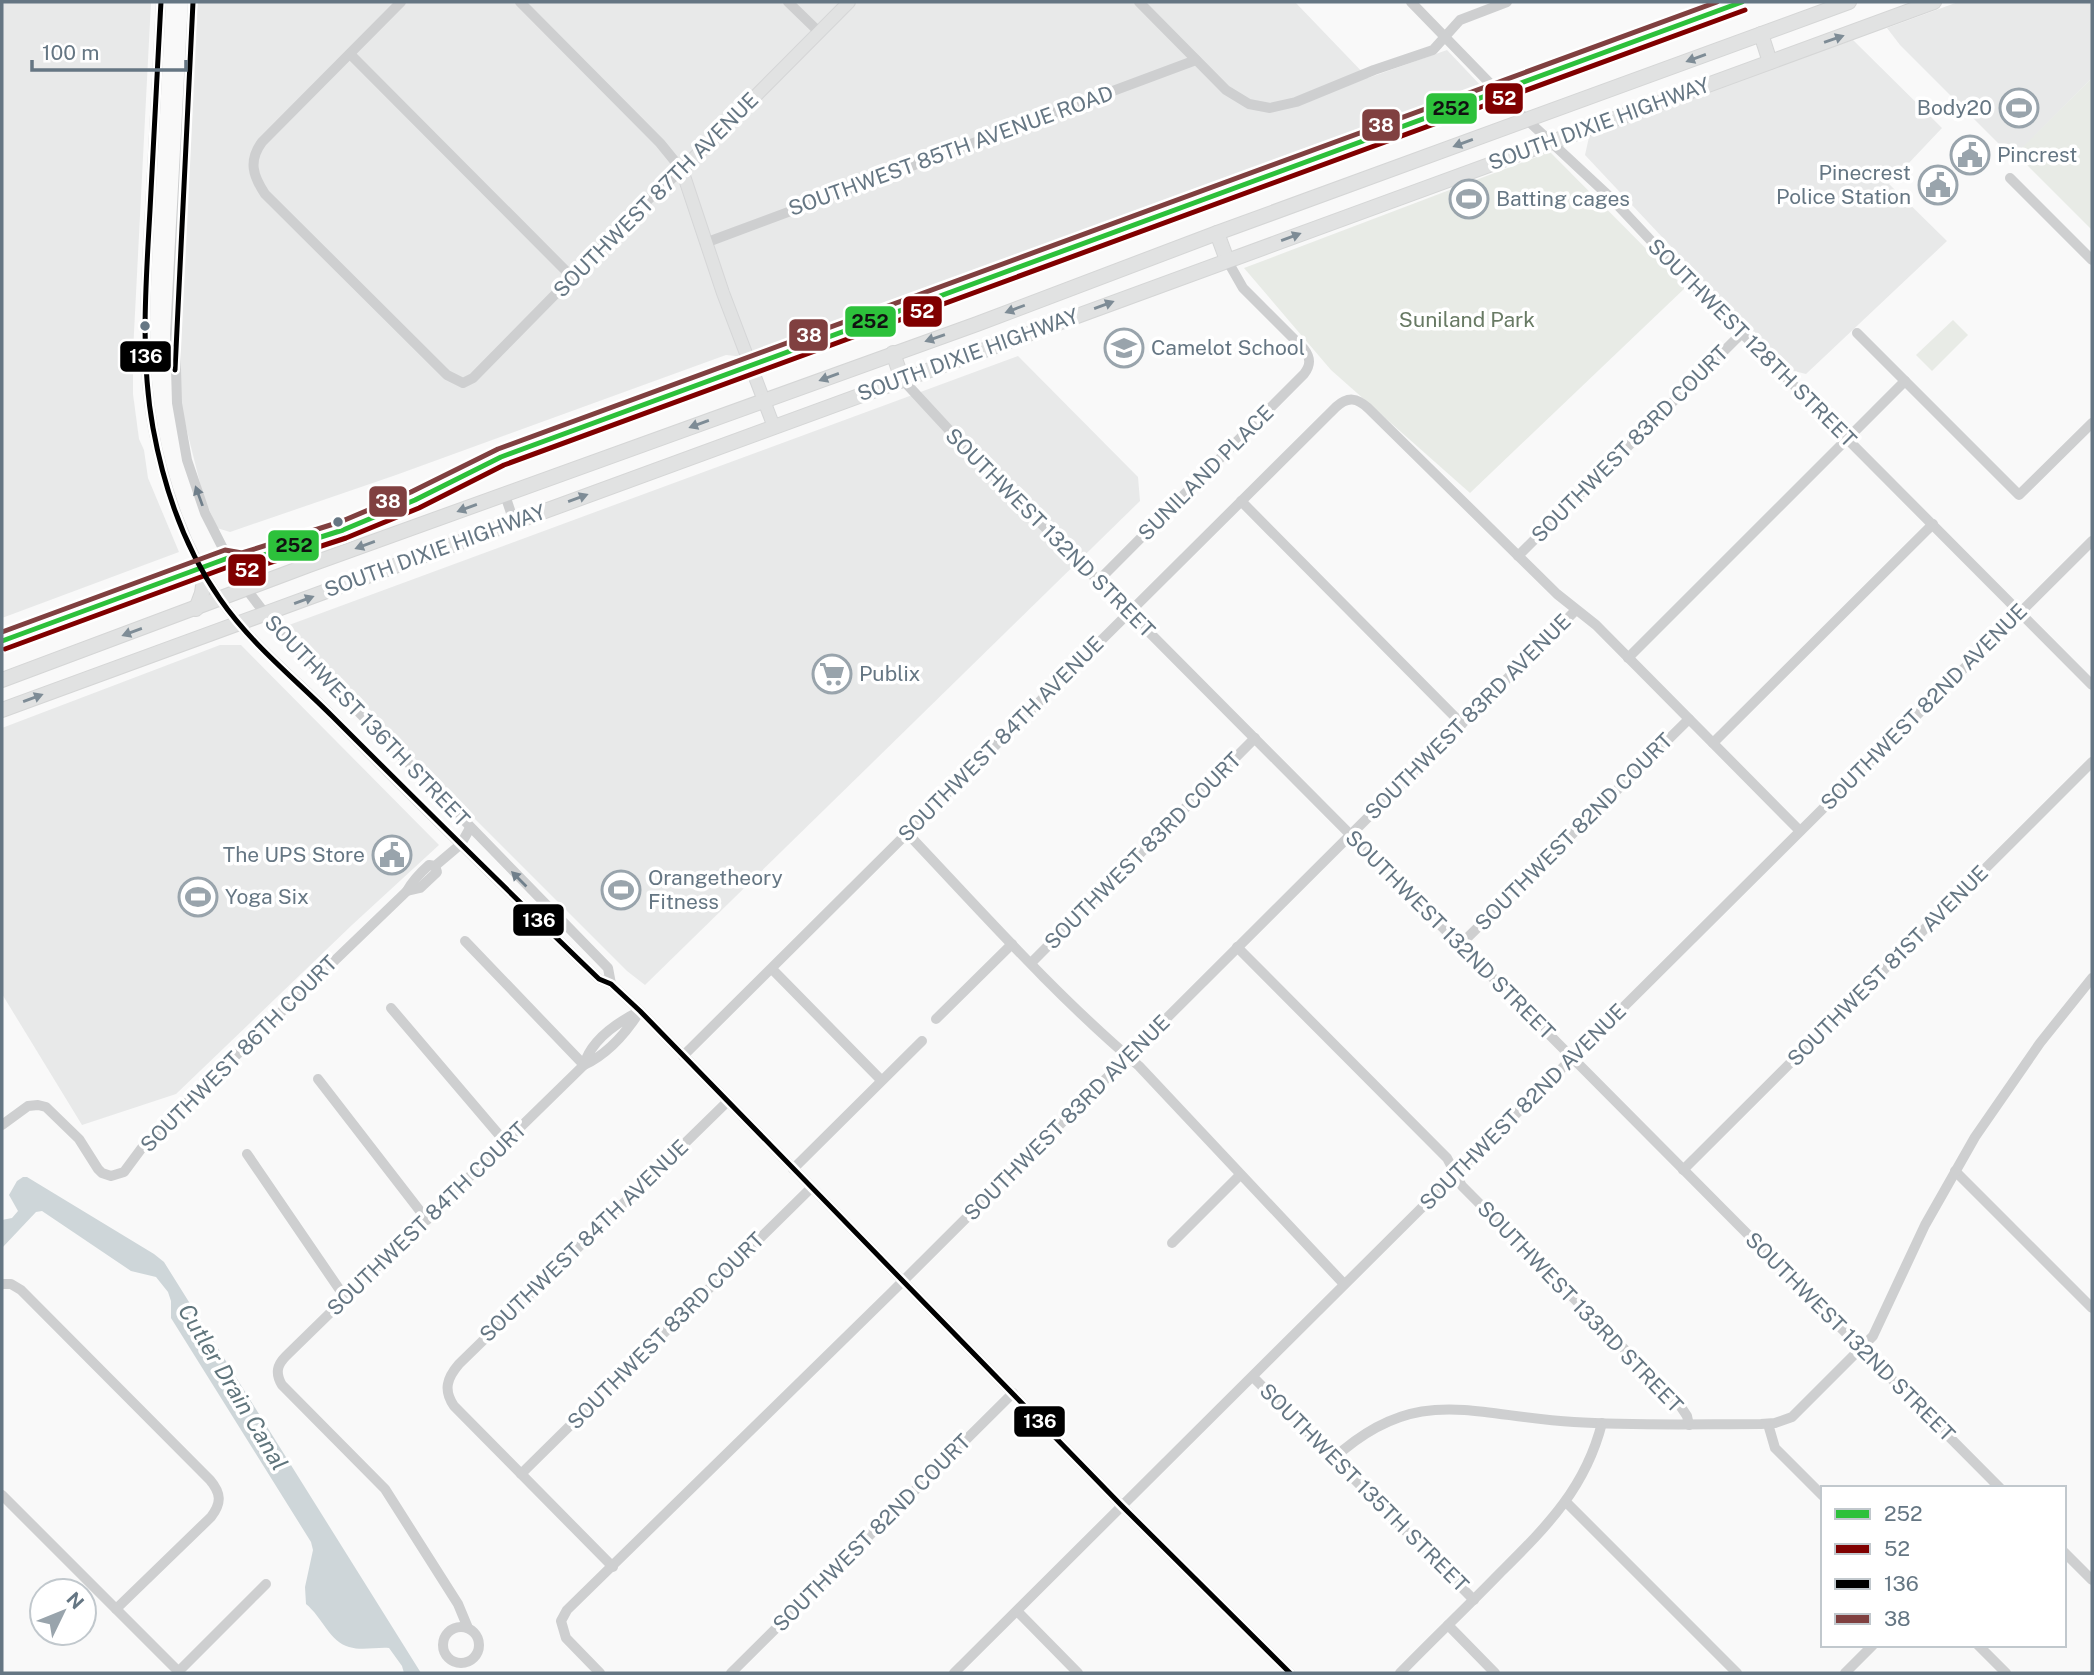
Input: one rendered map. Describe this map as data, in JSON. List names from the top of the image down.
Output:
{
  "streets": {
    "highway": ["SOUTH DIXIE HIGHWAY"],
    "main road": ["SOUTHWEST 87TH AVENUE"],
    "street": [
      "SOUTHWEST 85TH AVENUE ROAD",
      "SOUTHWEST 128TH STREET",
      "SOUTHWEST 83RD COURT",
      "SUNILAND PLACE",
      "SOUTHWEST 132ND STREET",
      "SOUTHWEST 82ND AVENUE",
      "SOUTHWEST 83RD AVENUE",
      "SOUTHWEST 136TH STREET",
      "SOUTHWEST 84TH AVENUE",
      "SOUTHWEST 82ND COURT",
      "SOUTHWEST 81ST AVENUE",
      "SOUTHWEST 86TH COURT",
      "SOUTHWEST 84TH COURT",
      "SOUTHWEST 133RD STREET",
      "SOUTHWEST 135TH STREET"
    ]
  },
  "crossings": [
    ["SOUTH DIXIE HIGHWAY", "SOUTHWEST 128TH STREET"],
    ["SOUTH DIXIE HIGHWAY", "SUNILAND PLACE"],
    ["SOUTH DIXIE HIGHWAY", "SOUTHWEST 132ND STREET"],
    ["SOUTH DIXIE HIGHWAY", "SOUTHWEST 136TH STREET"],
    ["SOUTHWEST 128TH STREET", "SOUTHWEST 83RD COURT"],
    ["SOUTHWEST 128TH STREET", "SOUTHWEST 82ND AVENUE"],
    ["SOUTHWEST 83RD COURT", "SOUTHWEST 132ND STREET"],
    ["SOUTHWEST 83RD COURT", "SOUTHWEST 136TH STREET"],
    ["SOUTHWEST 83RD COURT", "SOUTHWEST 84TH AVENUE"],
    ["SUNILAND PLACE", "SOUTHWEST 132ND STREET"],
    ["SOUTHWEST 132ND STREET", "SOUTHWEST 82ND AVENUE"],
    ["SOUTHWEST 132ND STREET", "SOUTHWEST 83RD AVENUE"],
    ["SOUTHWEST 132ND STREET", "SOUTHWEST 84TH AVENUE"],
    ["SOUTHWEST 132ND STREET", "SOUTHWEST 82ND COURT"],
    ["SOUTHWEST 132ND STREET", "SOUTHWEST 81ST AVENUE"],
    ["SOUTHWEST 82ND AVENUE", "SOUTHWEST 136TH STREET"],
    ["SOUTHWEST 82ND AVENUE", "SOUTHWEST 133RD STREET"],
    ["SOUTHWEST 82ND AVENUE", "SOUTHWEST 135TH STREET"],
    ["SOUTHWEST 83RD AVENUE", "SOUTHWEST 136TH STREET"],
    ["SOUTHWEST 83RD AVENUE", "SOUTHWEST 133RD STREET"],
    ["SOUTHWEST 136TH STREET", "SOUTHWEST 84TH AVENUE"],
    ["SOUTHWEST 136TH STREET", "SOUTHWEST 82ND COURT"],
    ["SOUTHWEST 136TH STREET", "SOUTHWEST 86TH COURT"],
    ["SOUTHWEST 136TH STREET", "SOUTHWEST 84TH COURT"]
  ],
  "water": ["Cutler Drain Canal"],
  "parks": ["Suniland Park"],
  "places": {
    "sports": [
      "Body20",
      "Batting cages",
      "Orangetheory Fitness",
      "Yoga Six"
    ],
    "public building": ["Pincrest", "Pinecrest Police Station", "The UPS Store"],
    "school or university": ["Camelot School"],
    "supermarket": ["Publix"]
  },
  "lines": [
    "transit line 252",
    "transit line 136",
    "transit line 38",
    "transit line 52"
  ],
  "legend": [
    "252",
    "52",
    "136",
    "38"
  ],
  "scale_bar": "100 m",
  "north": "top right"
}
